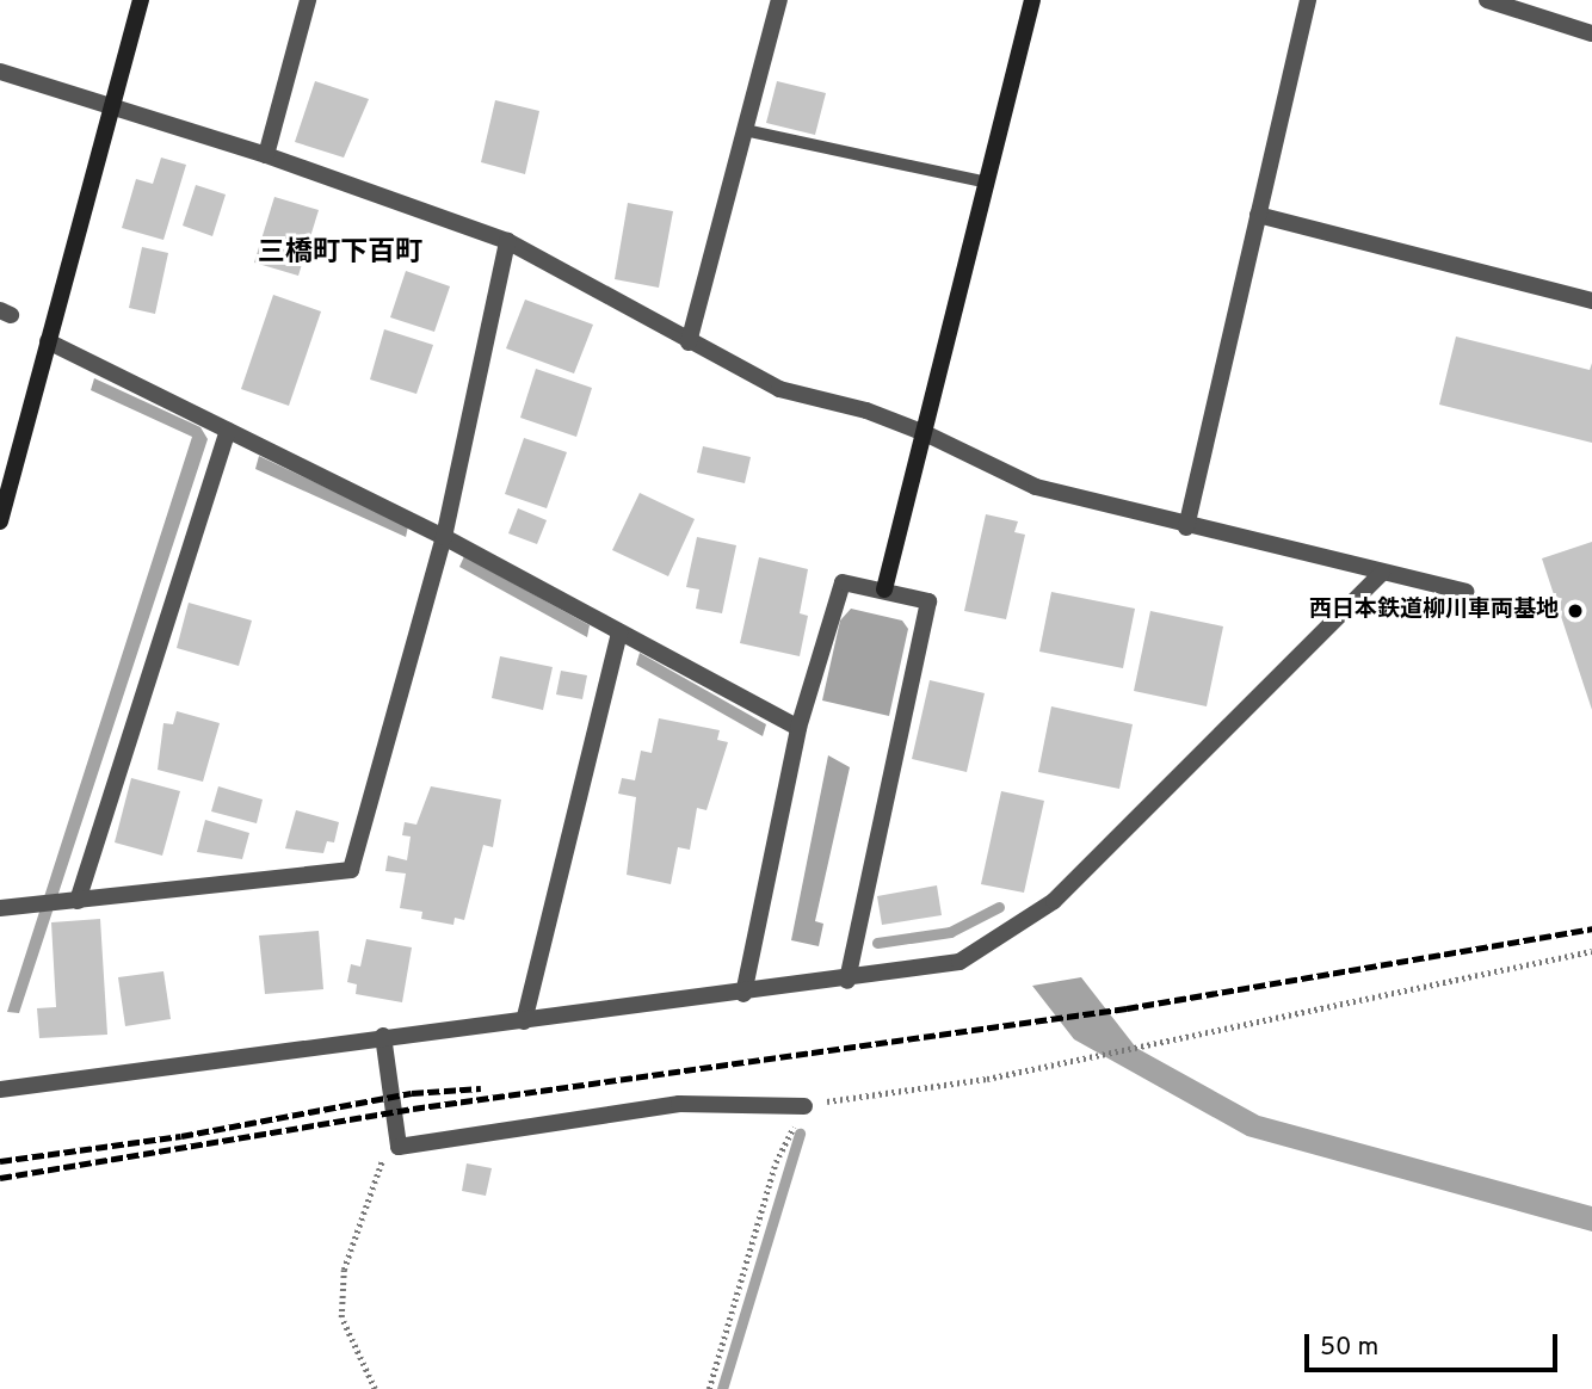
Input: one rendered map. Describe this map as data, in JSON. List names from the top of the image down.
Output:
{
  "districts": ["三橋町下百町"],
  "places": ["西日本鉄道柳川車両基地"],
  "scale_bar": "50 m"
}
